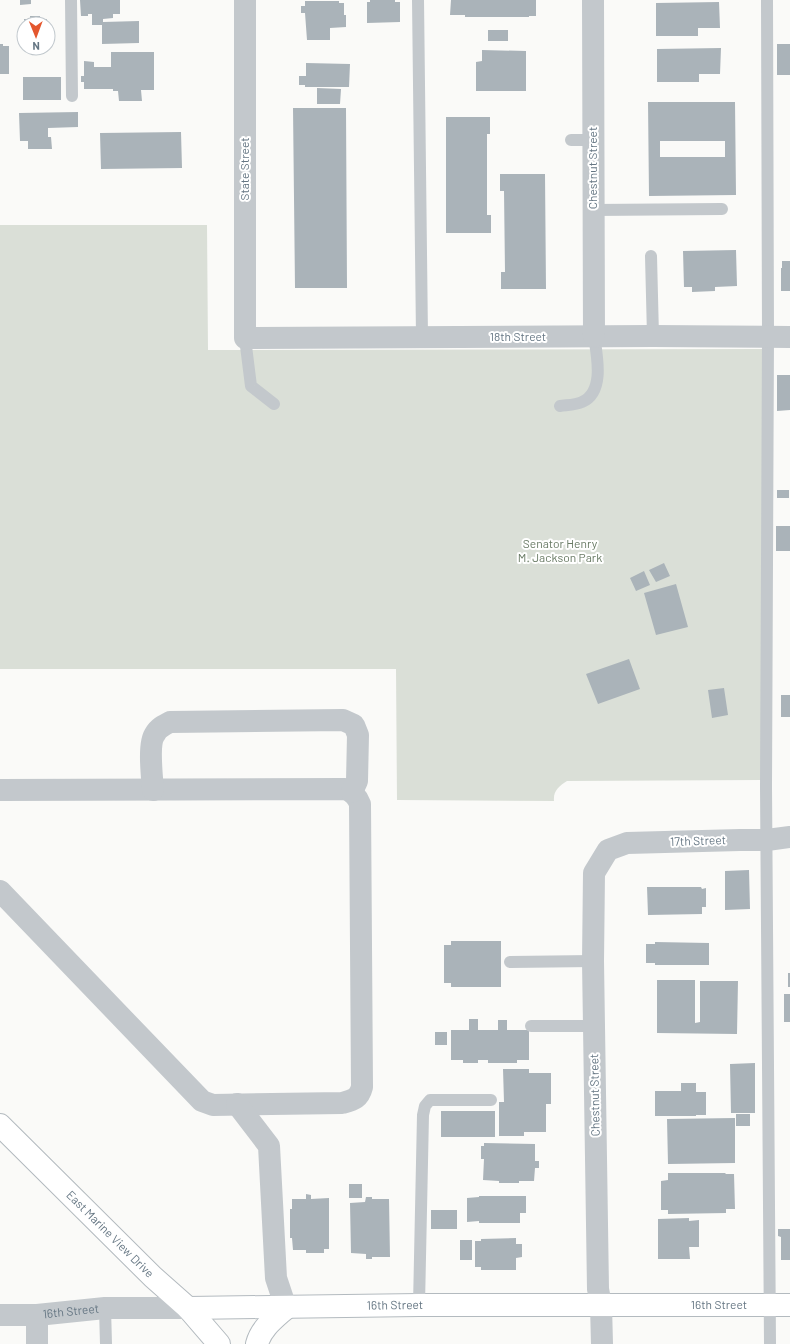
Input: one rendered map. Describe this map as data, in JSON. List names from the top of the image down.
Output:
{
  "streets": {
    "street": [
      "Chestnut Street",
      "State Street",
      "18th Street",
      "17th Street",
      "East Marine View Drive",
      "16th Street"
    ]
  },
  "crossings": [
    ["Chestnut Street", "18th Street"],
    ["Chestnut Street", "17th Street"],
    ["Chestnut Street", "16th Street"],
    ["State Street", "18th Street"],
    ["East Marine View Drive", "16th Street"]
  ],
  "parks": ["Senator Henry M. Jackson Park"],
  "north": "bottom"
}
